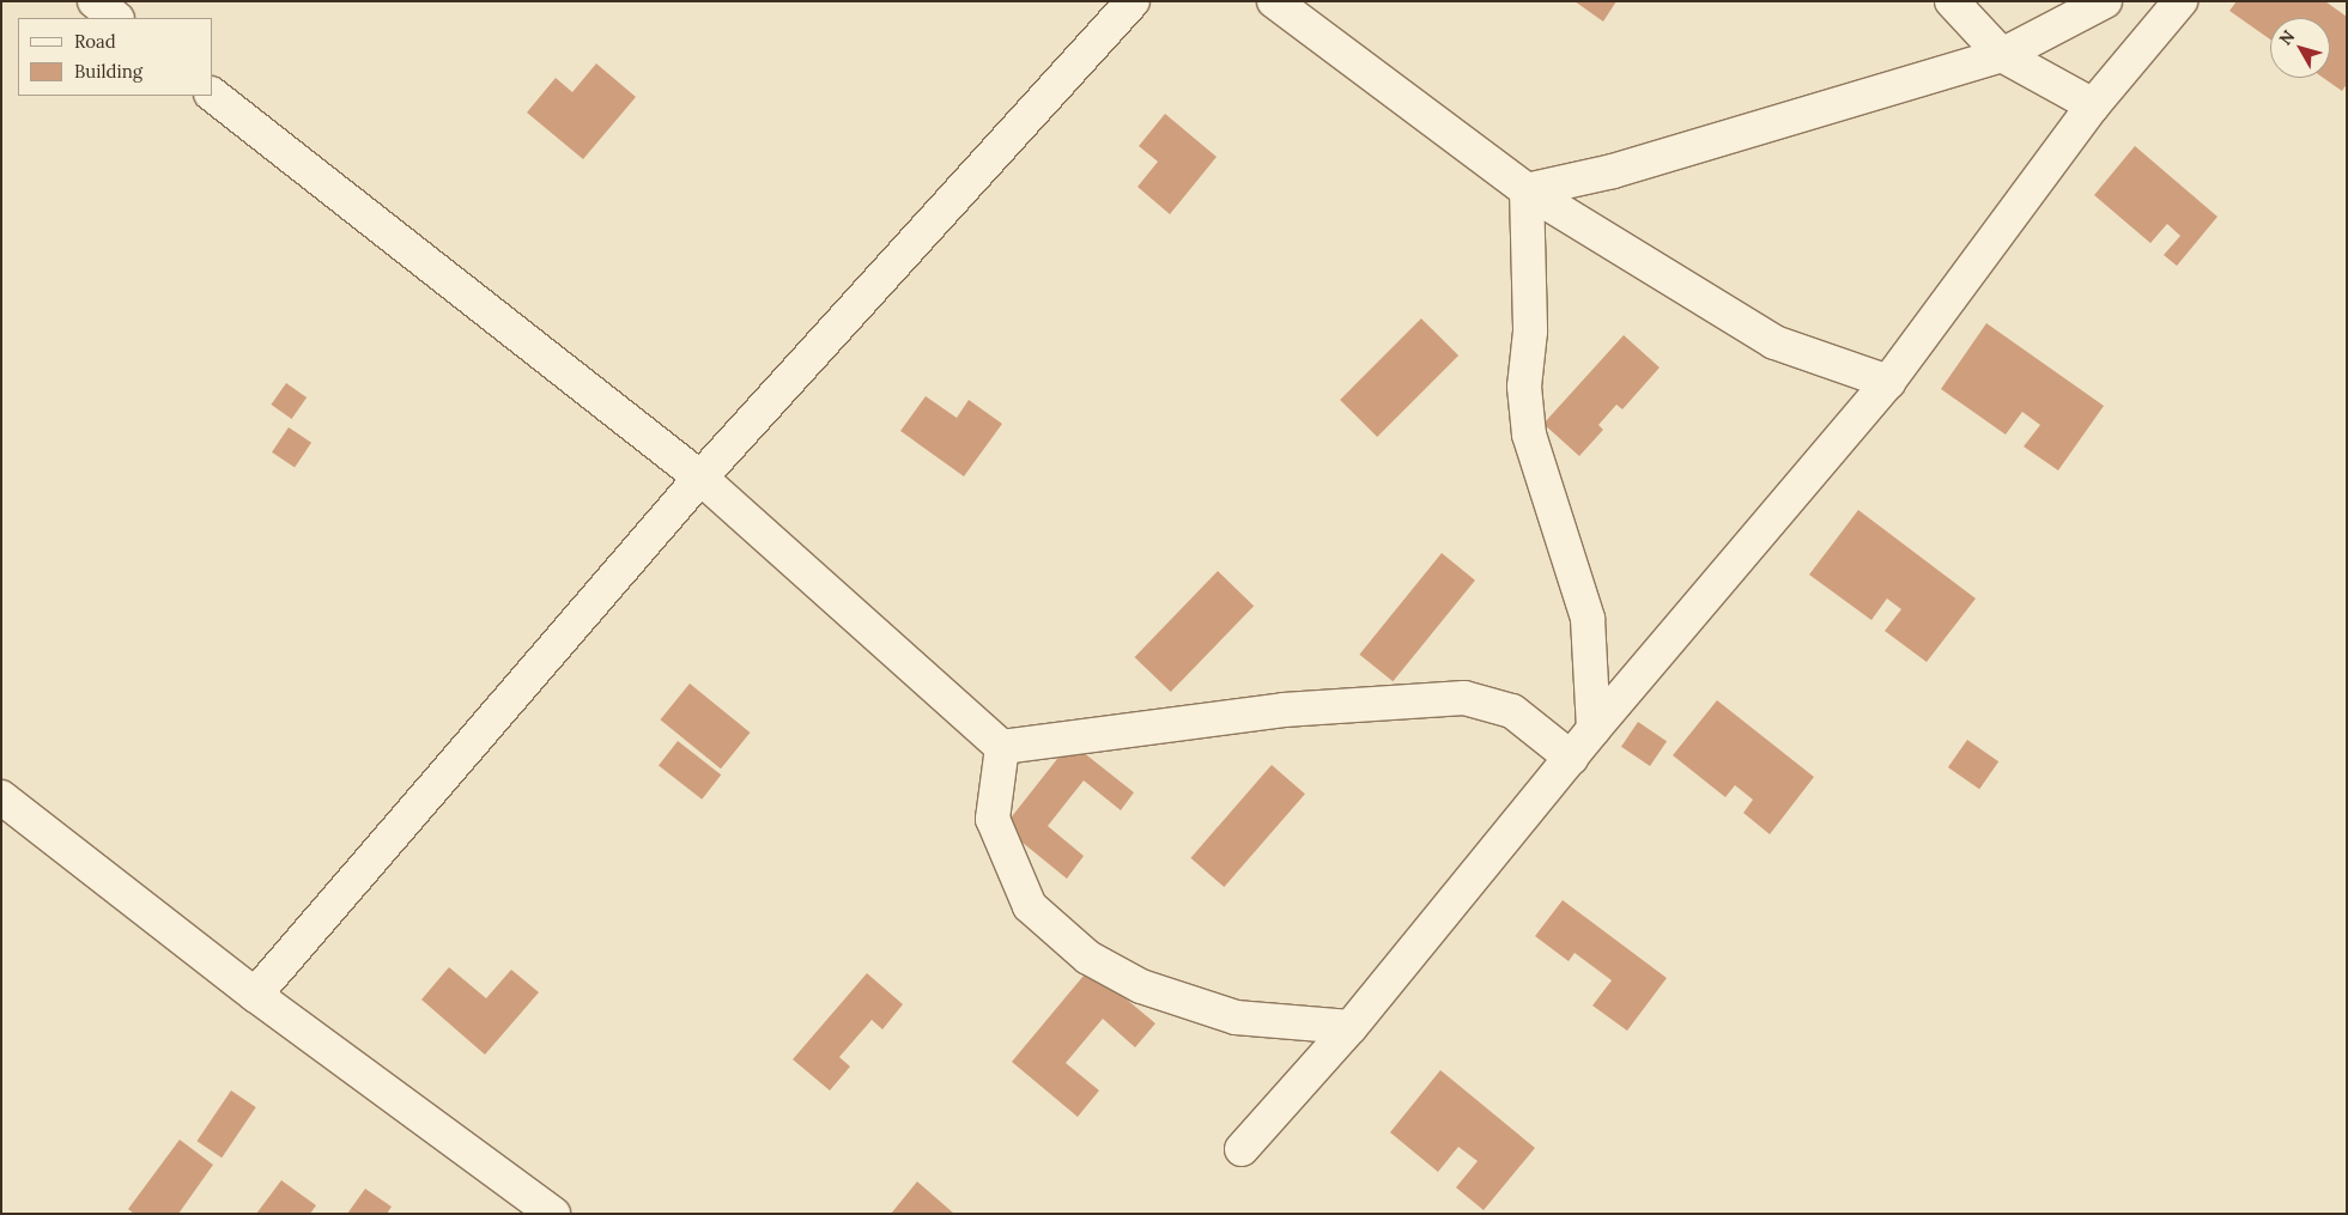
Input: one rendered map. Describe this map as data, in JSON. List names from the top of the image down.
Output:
{
  "legend": ["Road", "Building"],
  "north": "top left"
}
